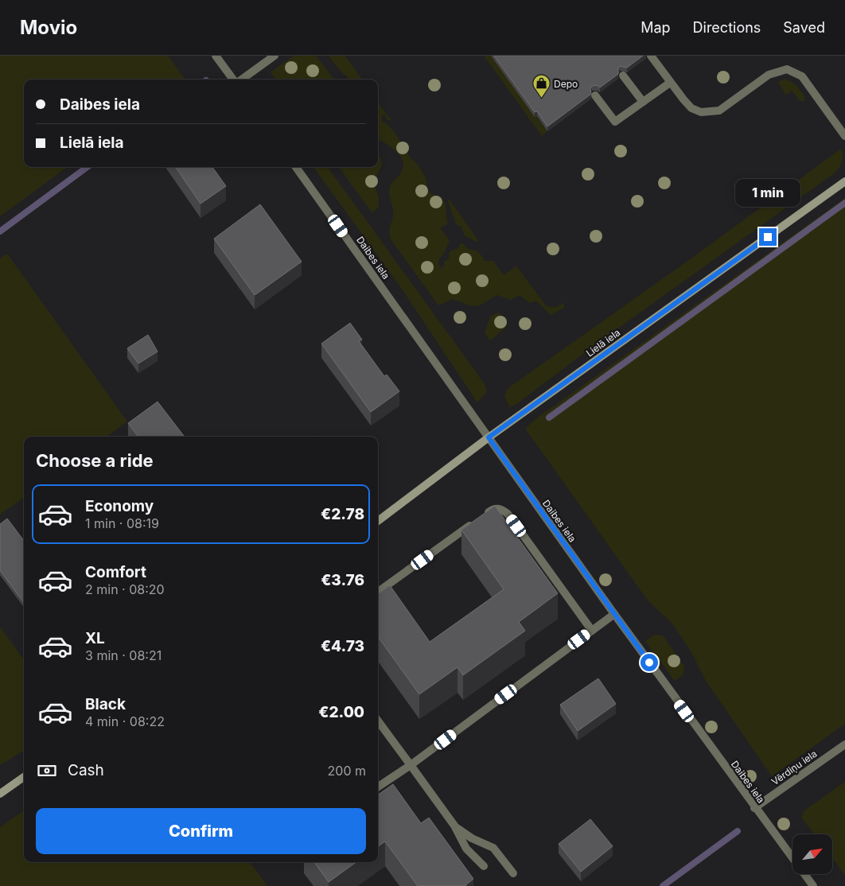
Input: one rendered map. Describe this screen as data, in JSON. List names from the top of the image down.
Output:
{
  "streets": {
    "street": ["Daibes iela", "Lielā iela", "Vērdiņu iela"]
  },
  "crossings": [
    ["Daibes iela", "Lielā iela"],
    ["Daibes iela", "Vērdiņu iela"]
  ],
  "places": {
    "shop": ["Depo"]
  },
  "north": "top right",
  "page": {
    "header": "Movio",
    "nav": ["Map", "Directions", "Saved"],
    "banner": ["Daibes iela", "Lielā iela"],
    "bubble": "1 min",
    "heading": "Choose a ride",
    "list": [
      {
        "name": "Economy",
        "note": "1 min · 08:19",
        "value": "€2.78"
      },
      {
        "name": "Comfort",
        "note": "2 min · 08:20",
        "value": "€3.76"
      },
      {
        "name": "XL",
        "note": "3 min · 08:21",
        "value": "€4.73"
      },
      {
        "name": "Black",
        "note": "4 min · 08:22",
        "value": "€2.00"
      }
    ],
    "pay": ["Cash", "200 m"],
    "buttons": "Confirm"
  }
}
